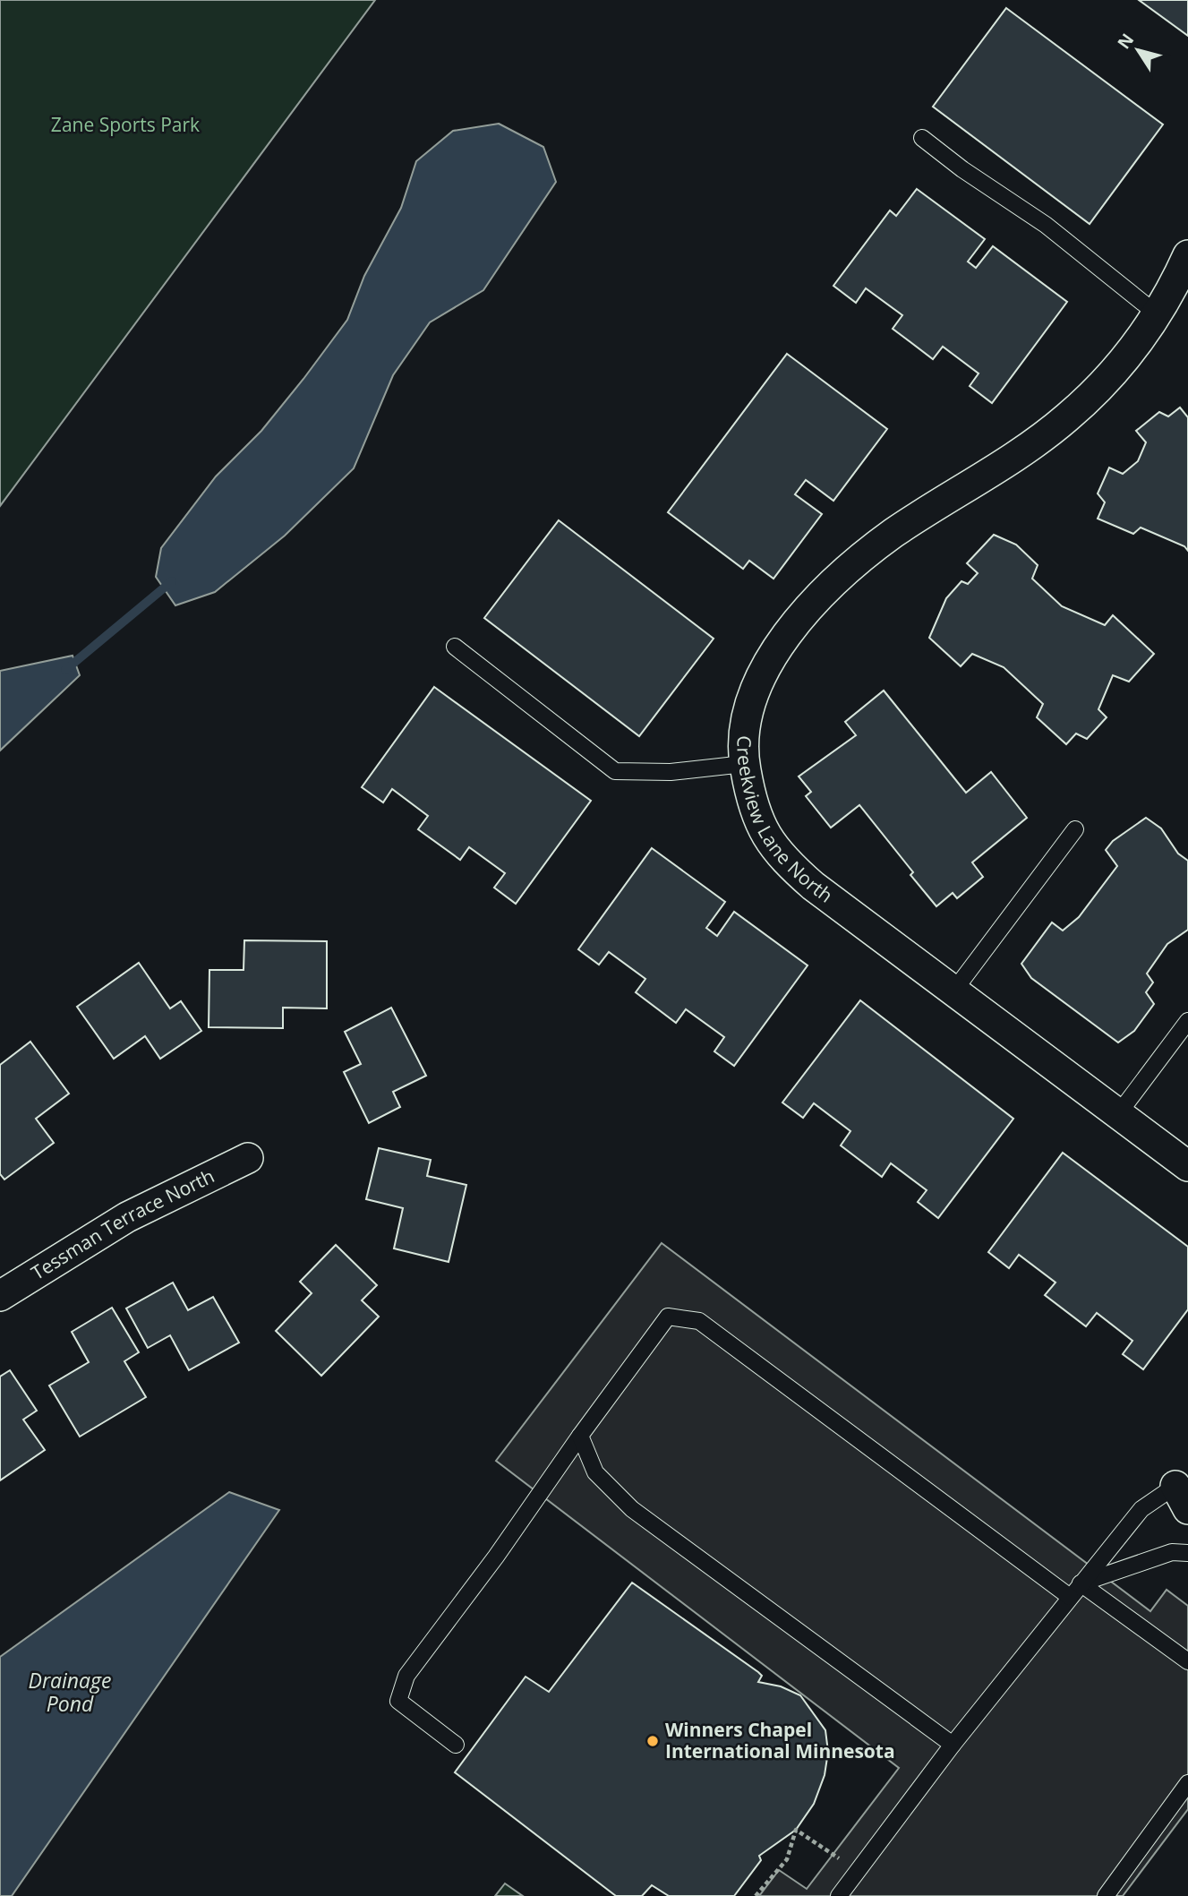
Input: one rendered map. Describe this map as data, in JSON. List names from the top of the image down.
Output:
{
  "streets": {
    "street": ["Creekview Lane North", "Tessman Terrace North"]
  },
  "water": ["Drainage Pond"],
  "parks": ["Zane Sports Park"],
  "places": ["Winners Chapel International Minnesota"],
  "north": "top left"
}
